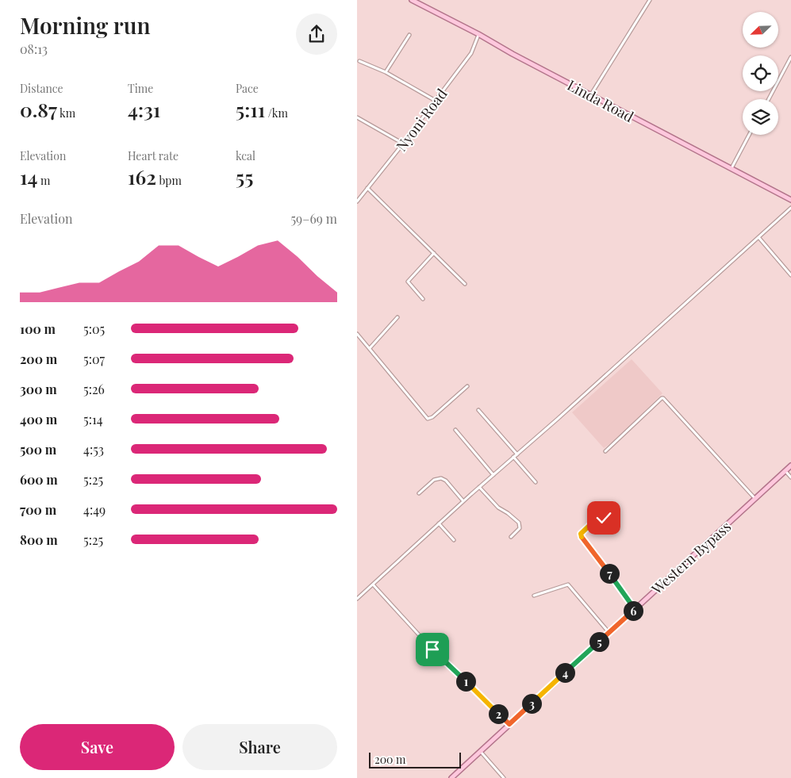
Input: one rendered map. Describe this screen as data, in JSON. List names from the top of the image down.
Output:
{
  "streets": {
    "main road": ["Linda Road", "Western Bypass"],
    "street": ["Nyoni Road"]
  },
  "crossings": [
    ["Linda Road", "Nyoni Road"]
  ],
  "scale_bar": "200 m",
  "north": "bottom left",
  "page": {
    "heading": ["Morning run", "08:13"],
    "stats": [
      ["Distance", "0.87 km"],
      ["Time", "4:31"],
      ["Pace", "5:11 /km"],
      ["Elevation", "14 m"],
      ["Heart rate", "162 bpm"],
      ["kcal", "55"]
    ],
    "chart": ["Elevation", "59–69 m"],
    "list": [
      {
        "name": "100 m",
        "note": "5:05"
      },
      {
        "name": "200 m",
        "note": "5:07"
      },
      {
        "name": "300 m",
        "note": "5:26"
      },
      {
        "name": "400 m",
        "note": "5:14"
      },
      {
        "name": "500 m",
        "note": "4:53"
      },
      {
        "name": "600 m",
        "note": "5:25"
      },
      {
        "name": "700 m",
        "note": "4:49"
      },
      {
        "name": "800 m",
        "note": "5:25"
      }
    ],
    "pins": [
      "7",
      "6",
      "5",
      "4",
      "1",
      "3",
      "2"
    ],
    "buttons": ["Save", "Share"],
    "scale": "200 m"
  }
}
